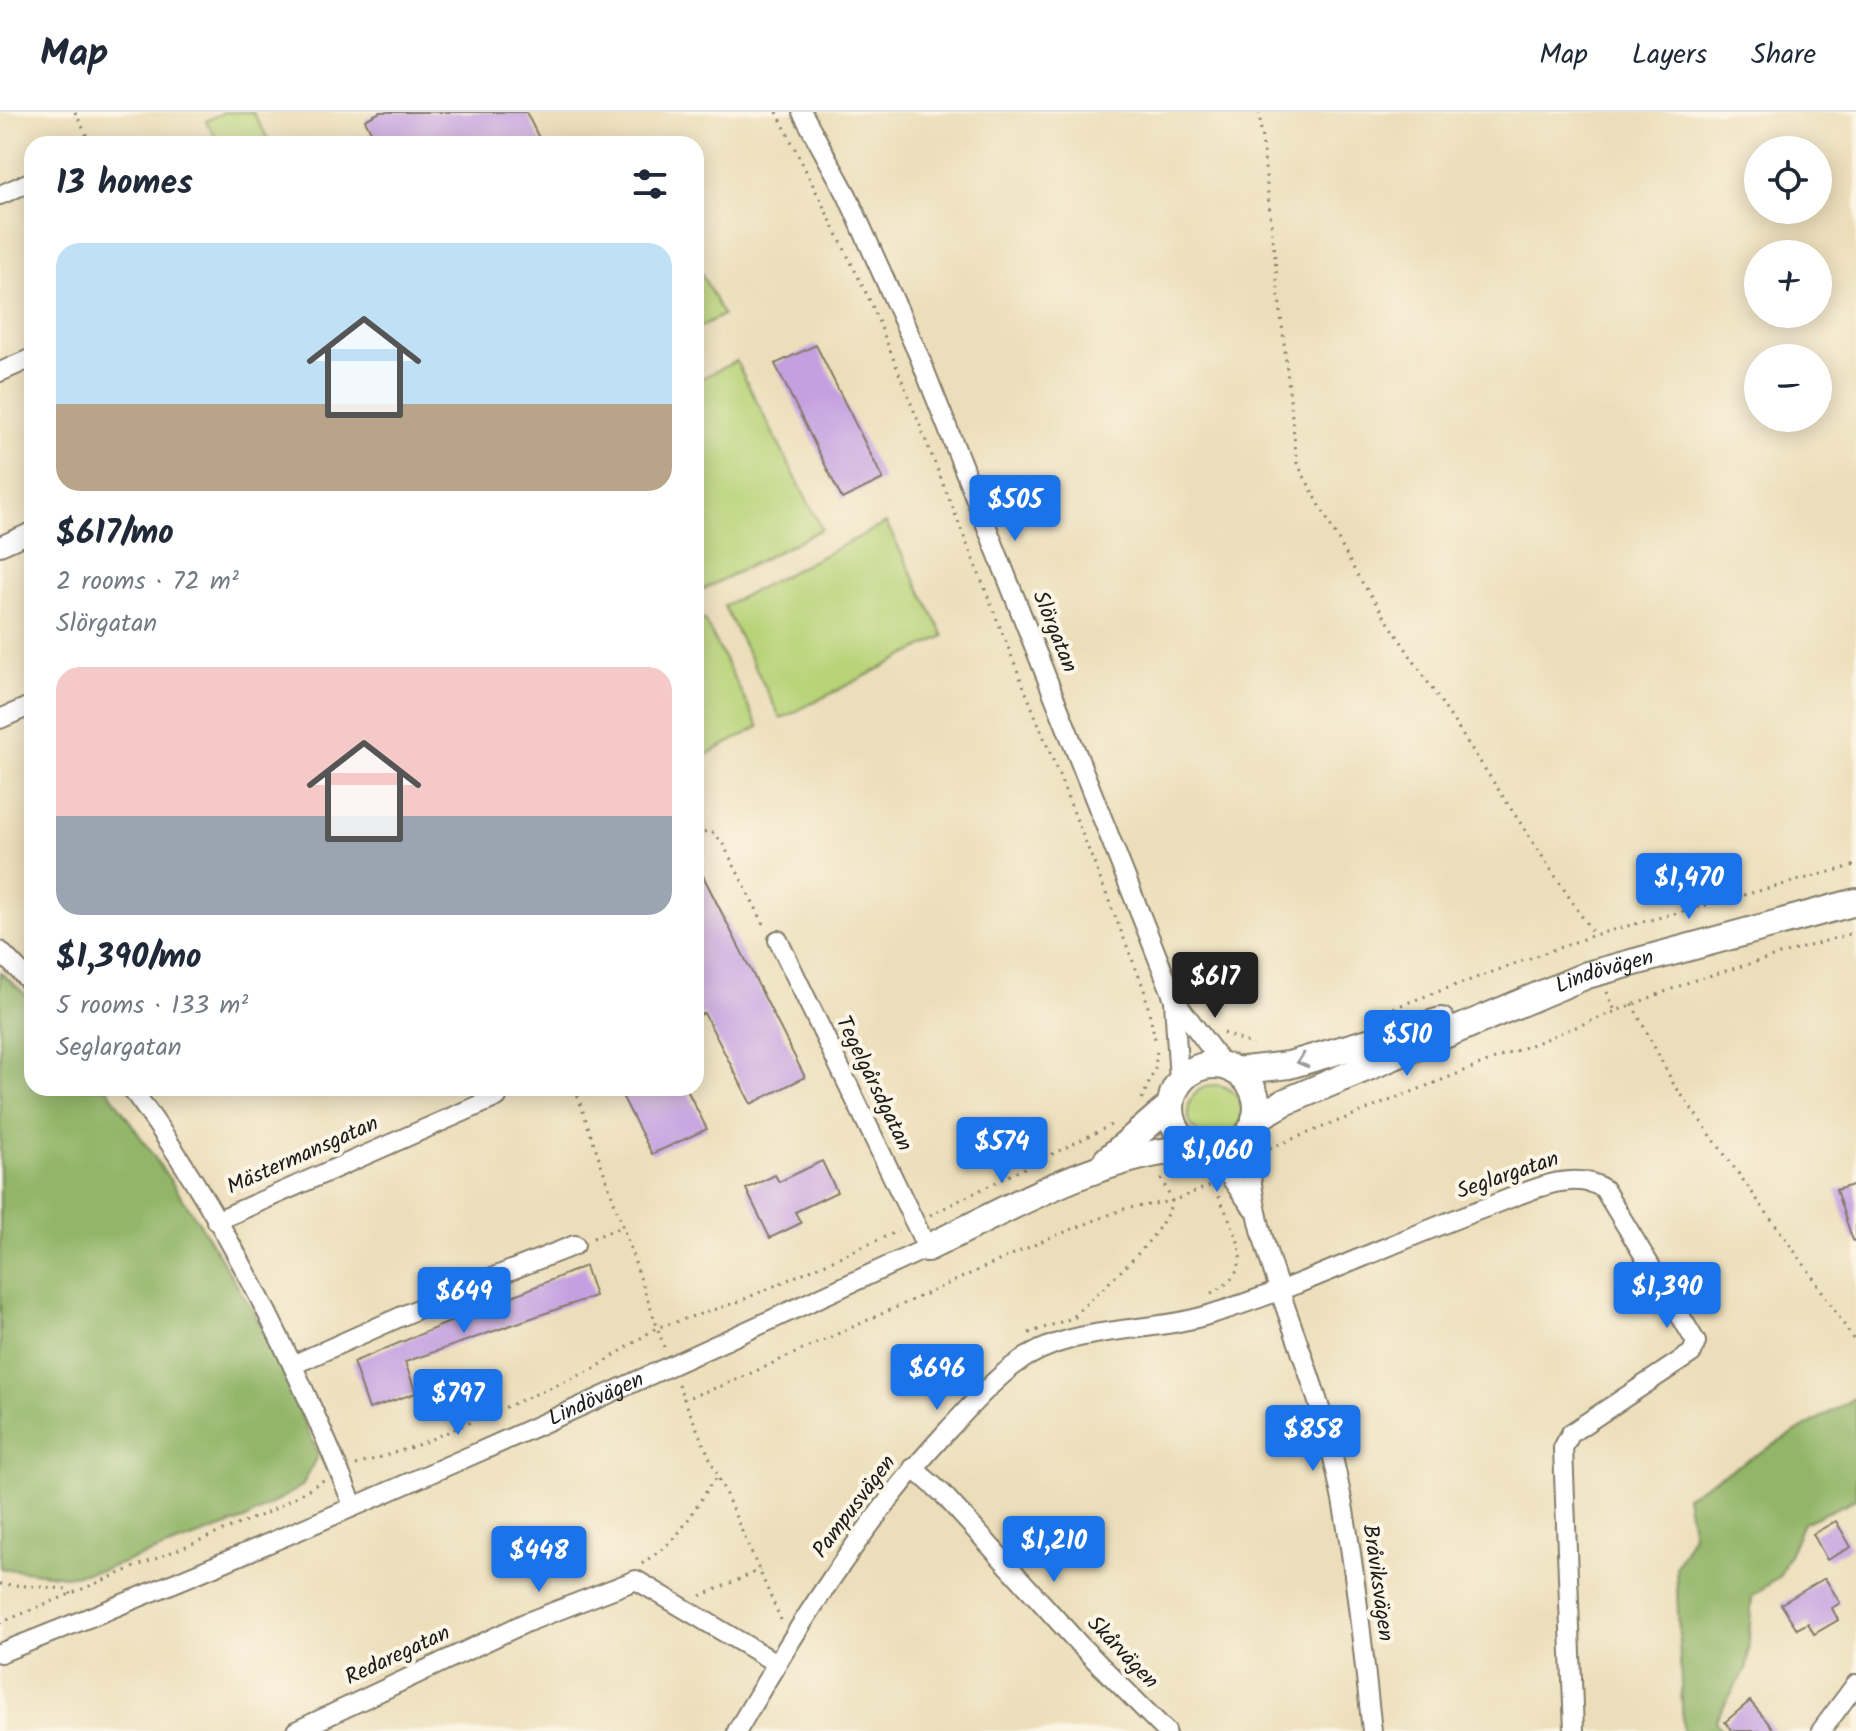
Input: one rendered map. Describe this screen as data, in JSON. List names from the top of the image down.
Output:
{
  "streets": {
    "main road": ["Lindövägen"],
    "street": [
      "Slörgatan",
      "Tegelgårsdgatan",
      "Mästermansgatan",
      "Seglargatan",
      "Pampusvägen",
      "Bråviksvägen",
      "Skårvägen",
      "Redaregatan"
    ]
  },
  "crossings": [
    ["Slörgatan", "Lindövägen"],
    ["Slörgatan", "Bråviksvägen"],
    ["Lindövägen", "Tegelgårsdgatan"],
    ["Lindövägen", "Mästermansgatan"],
    ["Lindövägen", "Bråviksvägen"],
    ["Seglargatan", "Pampusvägen"],
    ["Seglargatan", "Bråviksvägen"],
    ["Pampusvägen", "Bråviksvägen"],
    ["Pampusvägen", "Skårvägen"]
  ],
  "page": {
    "header": "Map",
    "nav": ["Map", "Layers", "Share"],
    "map_buttons": ["+", "−"],
    "heading": "13 homes",
    "list": [
      {
        "name": "$617/mo",
        "note": "2 rooms · 72 m² · Slörgatan"
      },
      {
        "name": "$1,390/mo",
        "note": "5 rooms · 133 m² · Seglargatan"
      }
    ],
    "price": [
      "$505",
      "$1,470",
      "$617",
      "$510",
      "$574",
      "$1,060",
      "$1,390",
      "$649",
      "$696",
      "$797",
      "$858",
      "$1,210",
      "$448"
    ]
  }
}
